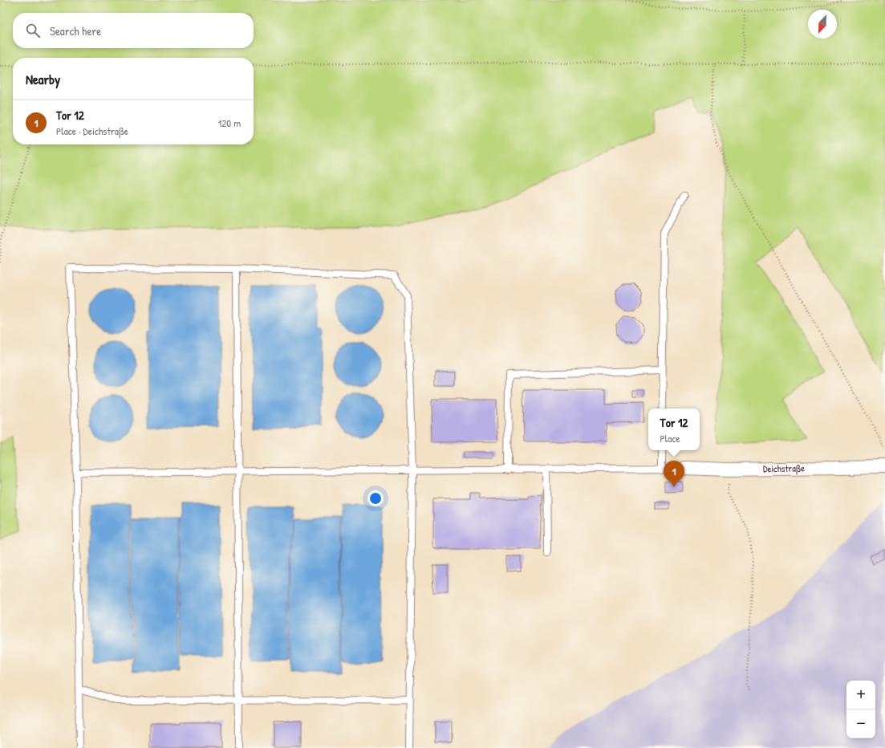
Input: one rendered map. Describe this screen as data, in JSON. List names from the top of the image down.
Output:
{
  "streets": {
    "street": ["Deichstraße"]
  },
  "north": "bottom left",
  "page": {
    "search": "Search here",
    "heading": "Nearby",
    "list": [
      {
        "mark": "1",
        "name": "Tor 12",
        "note": "Place · Deichstraße",
        "value": "120 m"
      }
    ],
    "popup": ["Tor 12", "Place"],
    "pins": "1",
    "map_buttons": ["+", "−"]
  }
}
